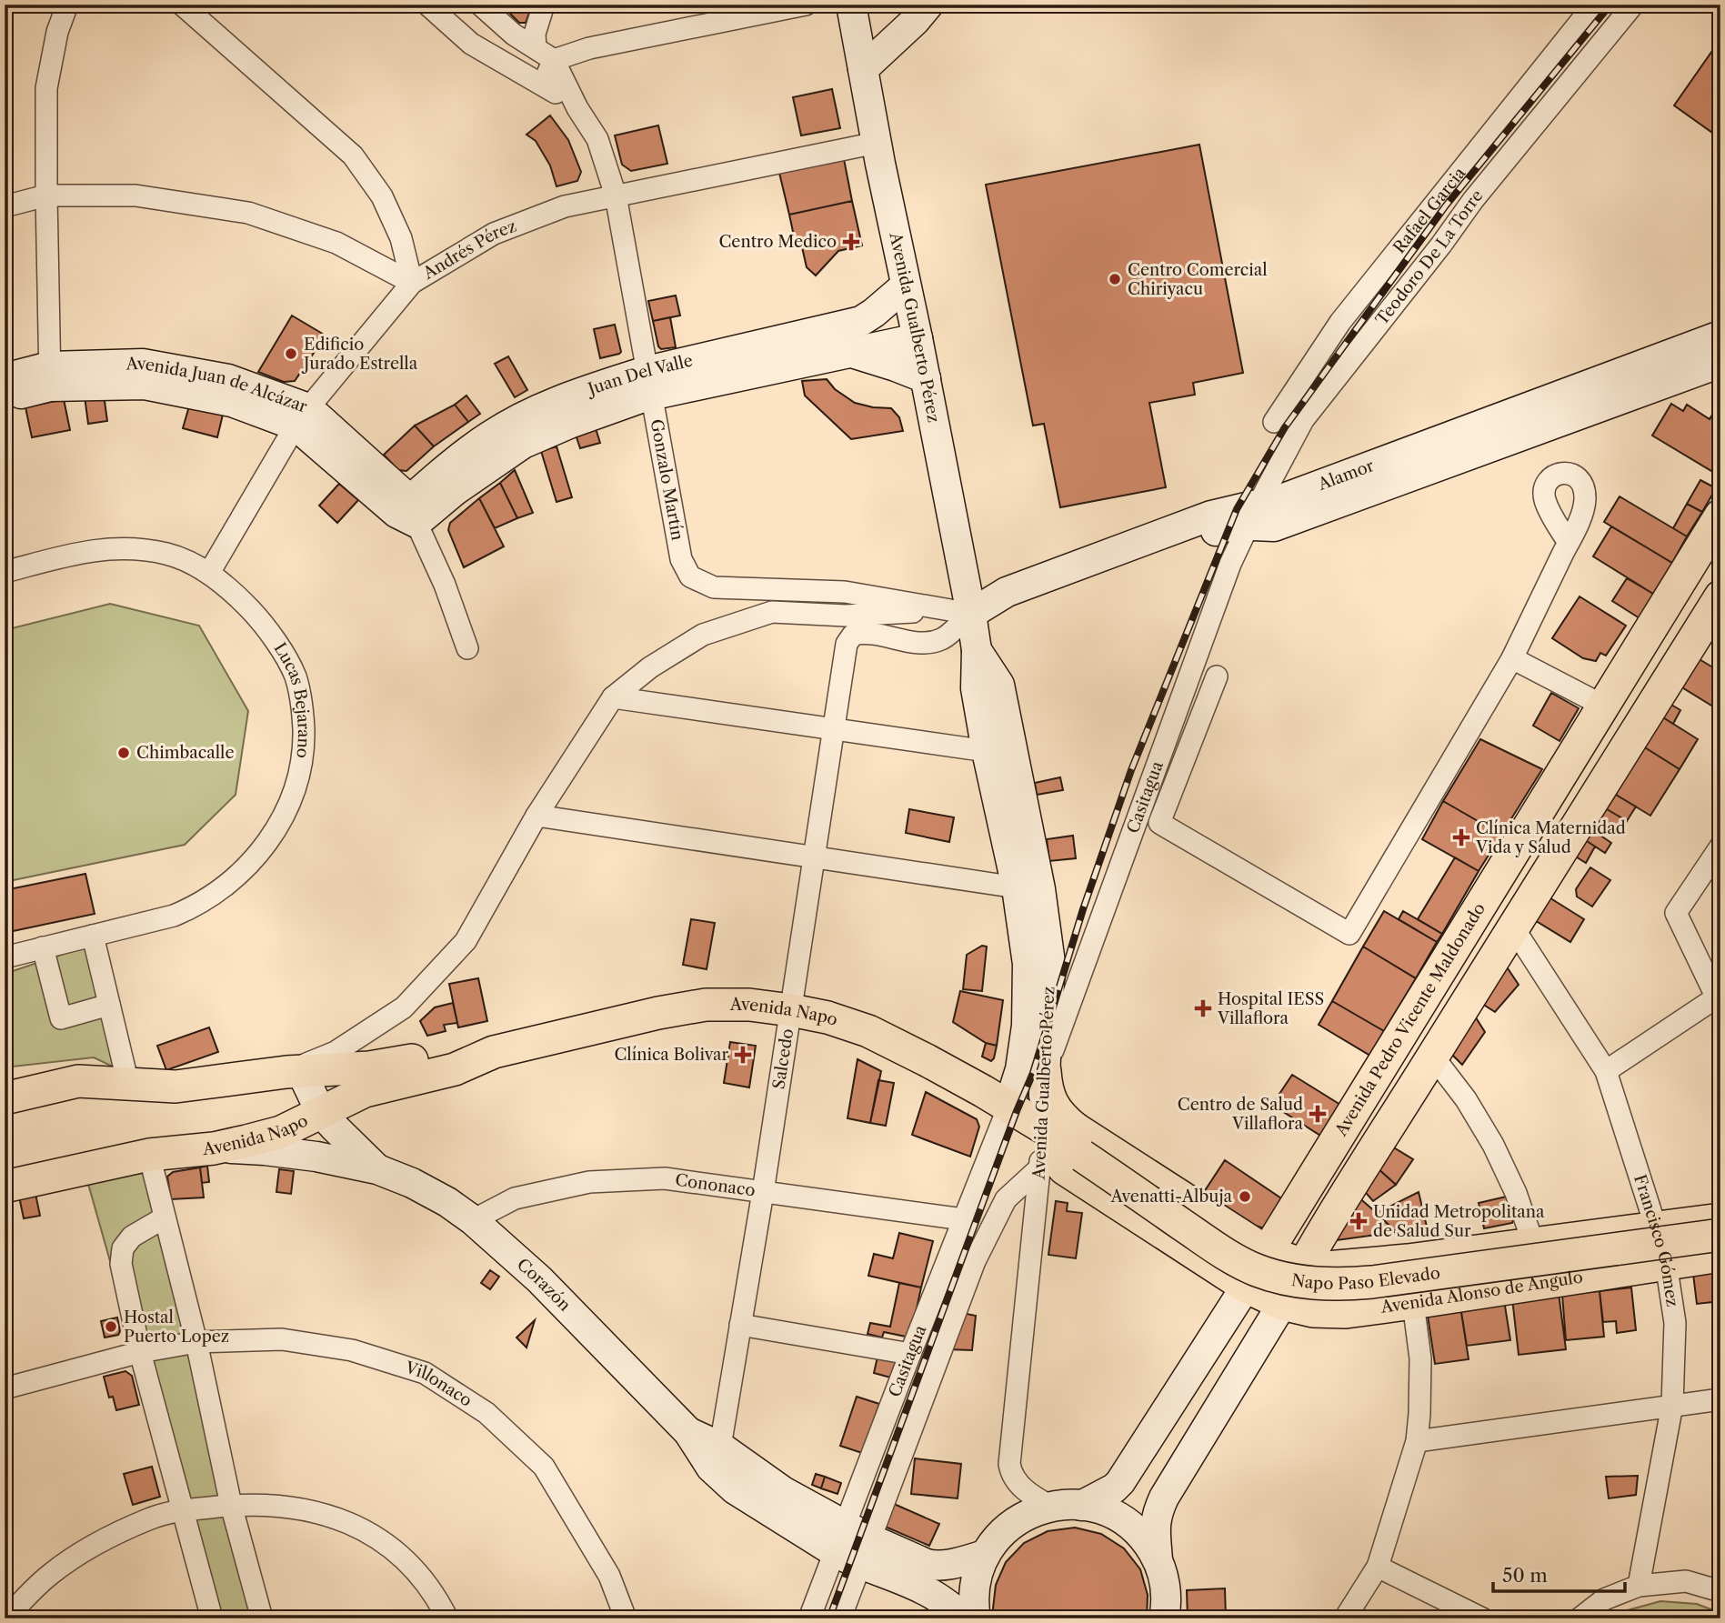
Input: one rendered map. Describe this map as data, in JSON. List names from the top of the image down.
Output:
{
  "streets": {
    "main road": [
      "Avenida Gualberto Pérez",
      "Juan Del Valle",
      "Avenida Juan de Alcázar",
      "Alamor",
      "Avenida Napo",
      "Avenida Pedro Vicente Maldonado",
      "Napo Paso Elevado",
      "Corazón",
      "Avenida Alonso de Angulo"
    ],
    "street": [
      "Rafael Garcia",
      "Andrés Pérez",
      "Teodoro De La Torre",
      "Gonzalo Martín",
      "Lucas Bejarano",
      "Casitagua",
      "Salcedo",
      "Cononaco",
      "Francisco Gómez",
      "Villonaco"
    ]
  },
  "crossings": [
    ["Andrés Pérez", "Avenida Gualberto Pérez"],
    ["Andrés Pérez", "Avenida Juan de Alcázar"],
    ["Andrés Pérez", "Gonzalo Martín"],
    ["Andrés Pérez", "Lucas Bejarano"],
    ["Teodoro De La Torre", "Alamor"],
    ["Teodoro De La Torre", "Casitagua"],
    ["Avenida Gualberto Pérez", "Juan Del Valle"],
    ["Avenida Gualberto Pérez", "Alamor"],
    ["Avenida Gualberto Pérez", "Gonzalo Martín"],
    ["Avenida Gualberto Pérez", "Casitagua"],
    ["Avenida Gualberto Pérez", "Avenida Napo"],
    ["Avenida Gualberto Pérez", "Salcedo"],
    ["Avenida Gualberto Pérez", "Napo Paso Elevado"],
    ["Juan Del Valle", "Avenida Juan de Alcázar"],
    ["Juan Del Valle", "Gonzalo Martín"],
    ["Alamor", "Gonzalo Martín"],
    ["Alamor", "Casitagua"],
    ["Alamor", "Salcedo"],
    ["Gonzalo Martín", "Salcedo"],
    ["Casitagua", "Avenida Napo"],
    ["Casitagua", "Cononaco"],
    ["Casitagua", "Corazón"],
    ["Avenida Napo", "Avenida Pedro Vicente Maldonado"],
    ["Avenida Napo", "Salcedo"],
    ["Avenida Napo", "Napo Paso Elevado"],
    ["Avenida Napo", "Corazón"],
    ["Avenida Pedro Vicente Maldonado", "Avenida Alonso de Angulo"],
    ["Salcedo", "Cononaco"],
    ["Salcedo", "Corazón"],
    ["Cononaco", "Corazón"],
    ["Francisco Gómez", "Avenida Alonso de Angulo"]
  ],
  "places": {
    "health": [
      "Centro Medico",
      "Clínica Maternidad Vida y Salud",
      "Hospital IESS Villaflora",
      "Clínica Bolivar",
      "Centro de Salud Villaflora",
      "Unidad Metropolitana de Salud Sur"
    ],
    "other": [
      "Centro Comercial Chiriyacu",
      "Edificio Jurado Estrella",
      "Chimbacalle",
      "Avenatti-Albuja",
      "Hostal Puerto Lopez"
    ]
  },
  "scale_bar": "50 m"
}
